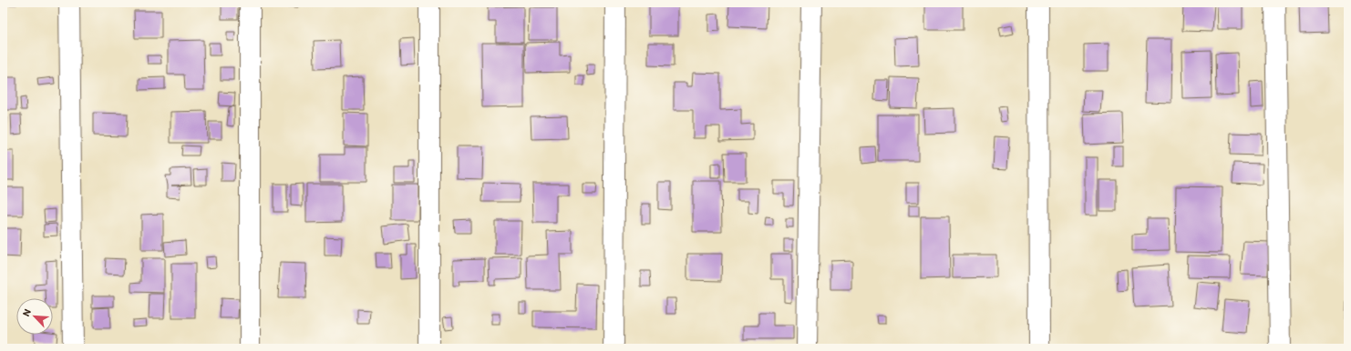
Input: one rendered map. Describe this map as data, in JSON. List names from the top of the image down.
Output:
{
  "north": "top left"
}
